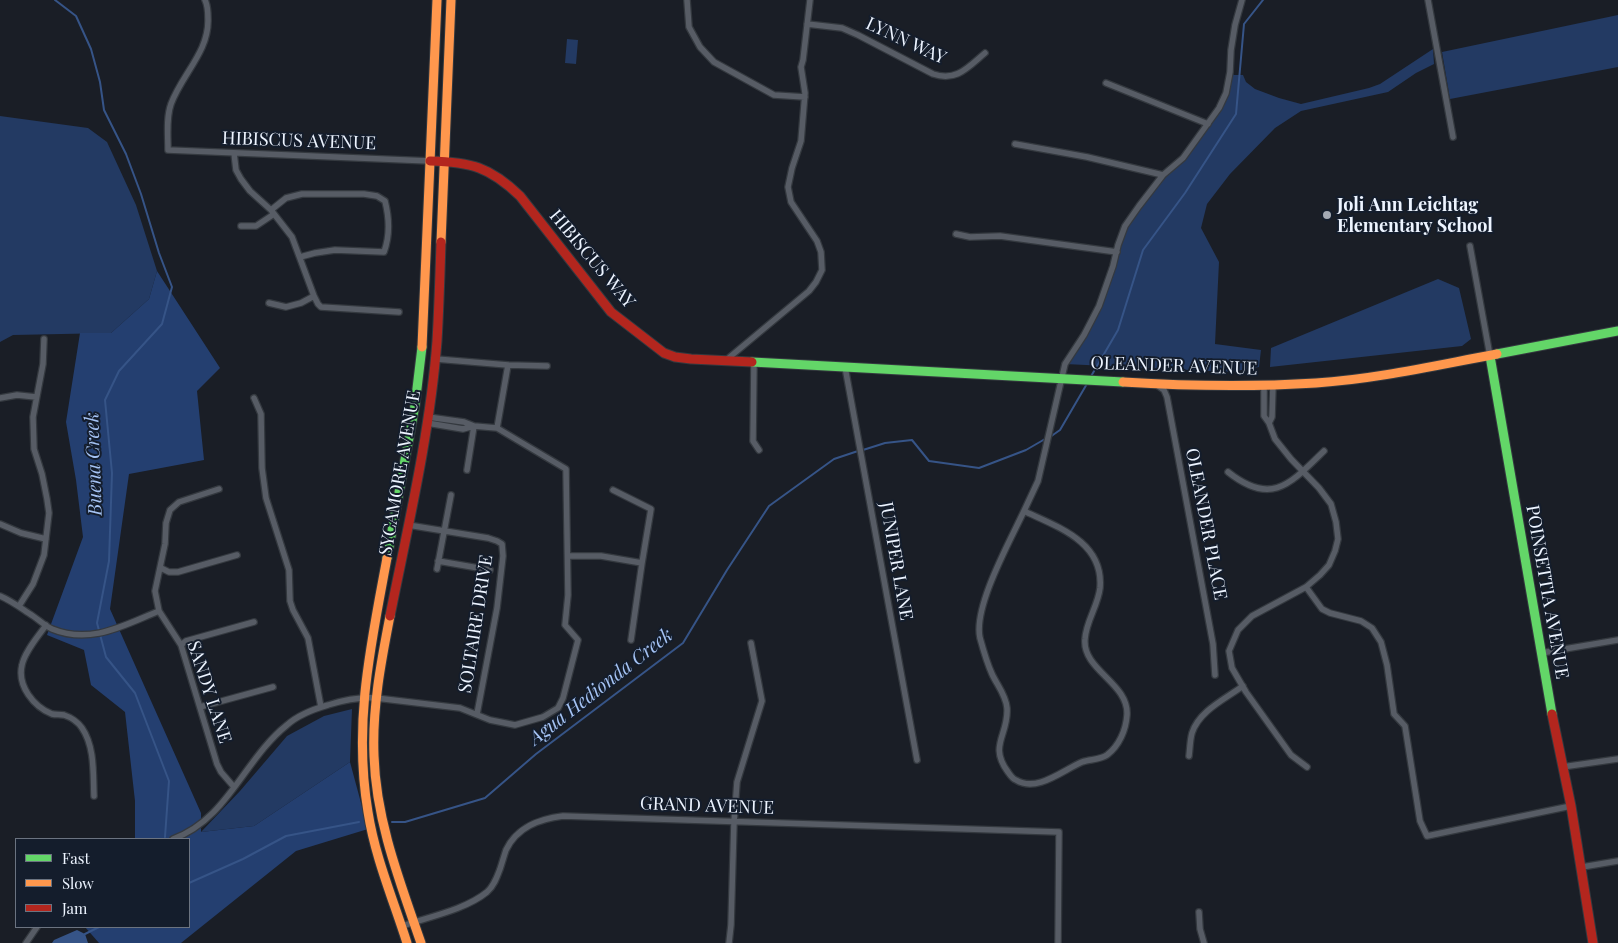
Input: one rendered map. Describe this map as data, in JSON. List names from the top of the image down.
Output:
{
  "streets": {
    "main road": [
      "HIBISCUS WAY",
      "OLEANDER AVENUE",
      "SYCAMORE AVENUE",
      "POINSETTIA AVENUE"
    ],
    "street": [
      "LYNN WAY",
      "HIBISCUS AVENUE",
      "OLEANDER PLACE",
      "JUNIPER LANE",
      "SOLTAIRE DRIVE",
      "SANDY LANE",
      "GRAND AVENUE"
    ]
  },
  "crossings": [
    ["HIBISCUS AVENUE", "HIBISCUS WAY"],
    ["HIBISCUS AVENUE", "SYCAMORE AVENUE"],
    ["HIBISCUS WAY", "OLEANDER AVENUE"],
    ["HIBISCUS WAY", "SYCAMORE AVENUE"],
    ["OLEANDER AVENUE", "OLEANDER PLACE"],
    ["OLEANDER AVENUE", "JUNIPER LANE"],
    ["OLEANDER AVENUE", "POINSETTIA AVENUE"],
    ["SYCAMORE AVENUE", "SOLTAIRE DRIVE"],
    ["SYCAMORE AVENUE", "GRAND AVENUE"]
  ],
  "water": ["Buena Creek", "Agua Hedionda Creek"],
  "places": ["Joli Ann Leichtag Elementary School"],
  "legend": ["Fast", "Slow", "Jam"]
}
